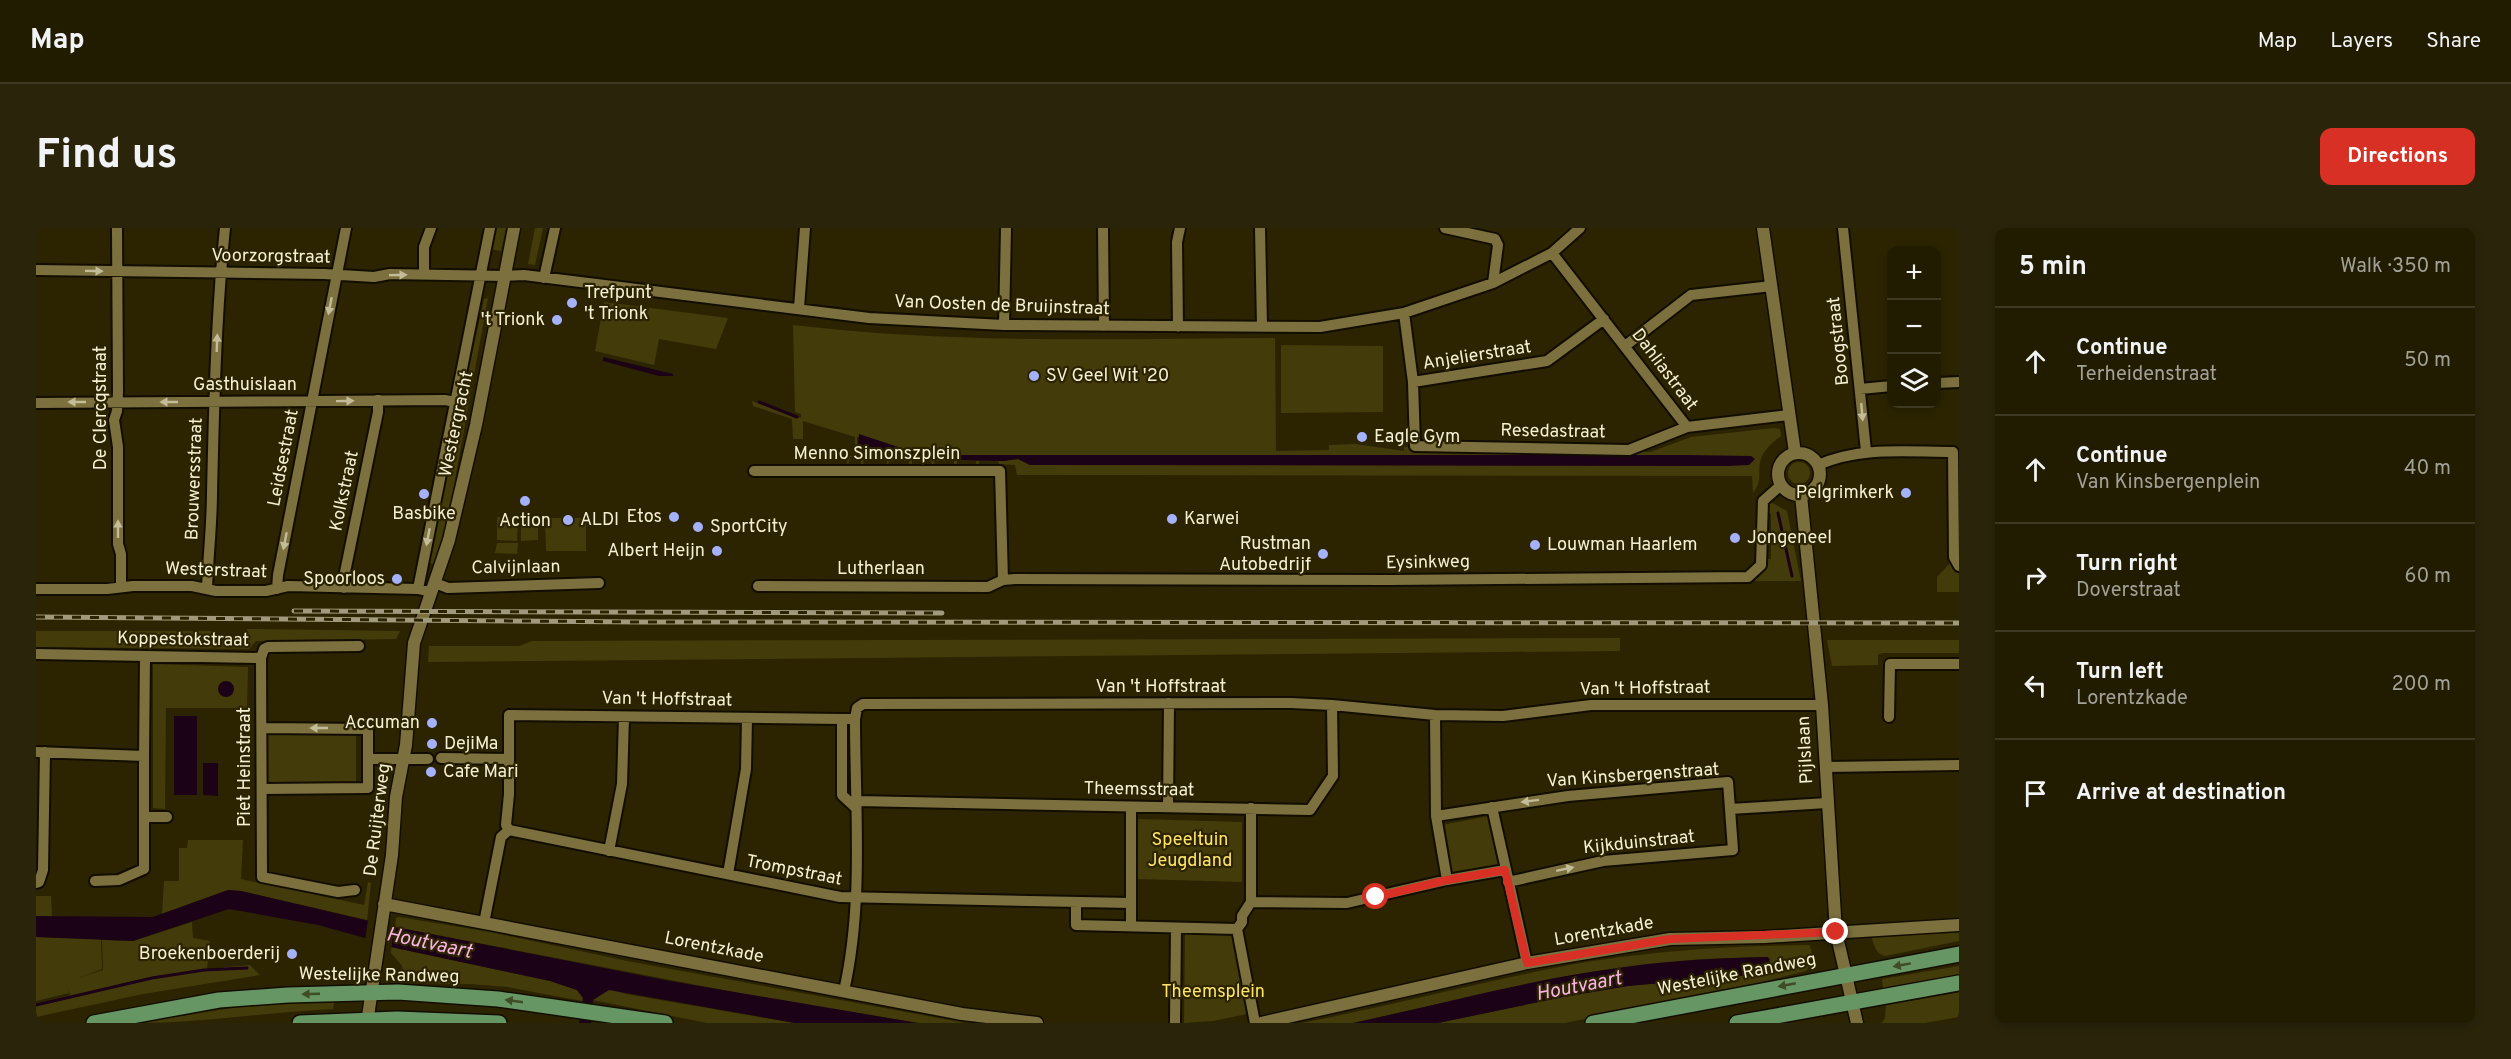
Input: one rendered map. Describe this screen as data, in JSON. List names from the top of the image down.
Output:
{
  "streets": {
    "main road": ["Westelijke Randweg"],
    "street": [
      "Voorzorgstraat",
      "Van Oosten de Bruijnstraat",
      "Boogstraat",
      "Anjelierstraat",
      "Dahliastraat",
      "Gasthuislaan",
      "De Clercqstraat",
      "Westergracht",
      "Resedastraat",
      "Menno Simonszplein",
      "Leidsestraat",
      "Brouwersstraat",
      "Kolkstraat",
      "Eysinkweg",
      "Calvijnlaan",
      "Lutherlaan",
      "Westerstraat",
      "Koppestokstraat",
      "Van 't Hoffstraat",
      "Pijlslaan",
      "Piet Heinstraat",
      "Van Kinsbergenstraat",
      "Theemsstraat",
      "De Ruijterweg",
      "Kijkduinstraat",
      "Trompstraat",
      "Lorentzkade"
    ]
  },
  "crossings": [
    ["Voorzorgstraat", "Van Oosten de Bruijnstraat"],
    ["Voorzorgstraat", "De Clercqstraat"],
    ["Voorzorgstraat", "Westergracht"],
    ["Voorzorgstraat", "Leidsestraat"],
    ["Voorzorgstraat", "Brouwersstraat"],
    ["Van Oosten de Bruijnstraat", "Dahliastraat"],
    ["Van Oosten de Bruijnstraat", "Westergracht"],
    ["Anjelierstraat", "Dahliastraat"],
    ["Anjelierstraat", "Resedastraat"],
    ["Dahliastraat", "Resedastraat"],
    ["Gasthuislaan", "De Clercqstraat"],
    ["Gasthuislaan", "Westergracht"],
    ["Gasthuislaan", "Leidsestraat"],
    ["Gasthuislaan", "Brouwersstraat"],
    ["Gasthuislaan", "Kolkstraat"],
    ["De Clercqstraat", "Westerstraat"],
    ["Westergracht", "Calvijnlaan"],
    ["Westergracht", "Westerstraat"],
    ["Westergracht", "De Ruijterweg"],
    ["Menno Simonszplein", "Eysinkweg"],
    ["Menno Simonszplein", "Lutherlaan"],
    ["Leidsestraat", "Westerstraat"],
    ["Brouwersstraat", "Westerstraat"],
    ["Kolkstraat", "Westerstraat"],
    ["Eysinkweg", "Lutherlaan"],
    ["Eysinkweg", "Pijlslaan"],
    ["Calvijnlaan", "Westerstraat"],
    ["Koppestokstraat", "Piet Heinstraat"],
    ["Van 't Hoffstraat", "Pijlslaan"],
    ["Van 't Hoffstraat", "Theemsstraat"],
    ["Pijlslaan", "Lorentzkade"],
    ["Pijlslaan", "Westelijke Randweg"],
    ["Van Kinsbergenstraat", "Kijkduinstraat"],
    ["De Ruijterweg", "Lorentzkade"],
    ["De Ruijterweg", "Westelijke Randweg"]
  ],
  "one_way": [
    "Voorzorgstraat",
    "De Clercqstraat",
    "Leidsestraat",
    "Brouwersstraat",
    "Van Kinsbergenstraat"
  ],
  "water": ["Houtvaart"],
  "parks": ["Speeltuin Jeugdland", "Theemsplein"],
  "places": [
    "Trefpunt 't Trionk",
    "'t Trionk",
    "SV Geel Wit '20",
    "Eagle Gym",
    "Pelgrimkerk",
    "Basbike",
    "Action",
    "Etos",
    "Karwei",
    "ALDI",
    "SportCity",
    "Jongeneel",
    "Louwman Haarlem",
    "Albert Heijn",
    "Rustman Autobedrijf",
    "Spoorloos",
    "Accuman",
    "DejiMa",
    "Cafe Mari",
    "Broekenboerderij"
  ],
  "page": {
    "header": "Map",
    "nav": ["Map", "Layers", "Share"],
    "buttons": "Directions",
    "title": "Find us",
    "heading": ["5 min", "Walk · 350 m"],
    "map_buttons": ["+", "−"],
    "list": [
      ["Continue", "Terheidenstraat", "50 m"],
      ["Continue", "Van Kinsbergenplein", "40 m"],
      ["Turn right", "Doverstraat", "60 m"],
      ["Turn left", "Lorentzkade", "200 m"],
      "Arrive at destination"
    ]
  }
}
